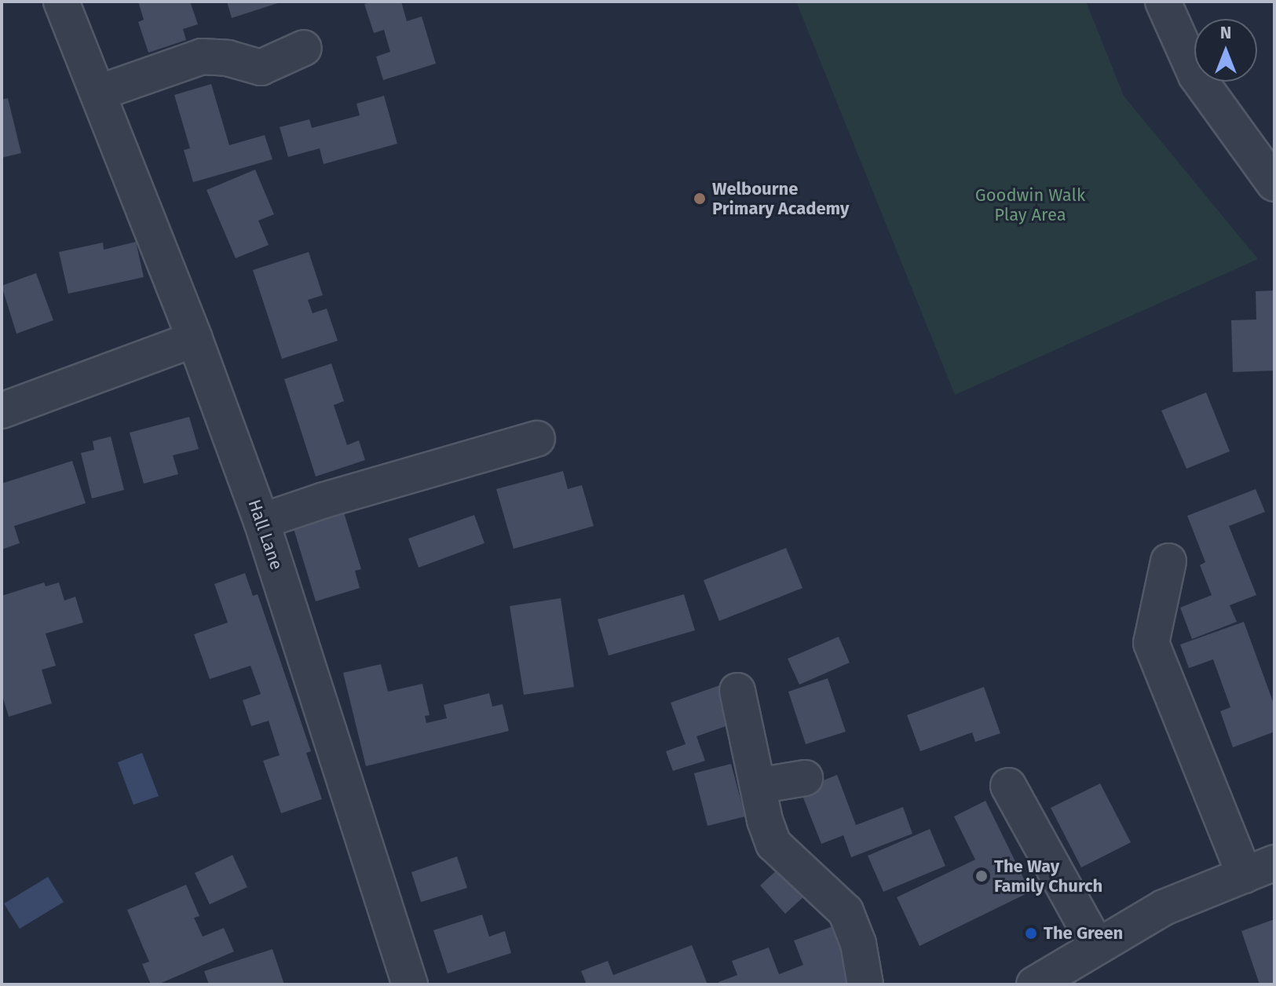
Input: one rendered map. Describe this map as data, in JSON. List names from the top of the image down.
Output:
{
  "streets": {
    "street": ["Hall Lane"]
  },
  "parks": ["Goodwin Walk Play Area"],
  "places": ["Welbourne Primary Academy", "The Way Family Church", "The Green"],
  "north": "top"
}
